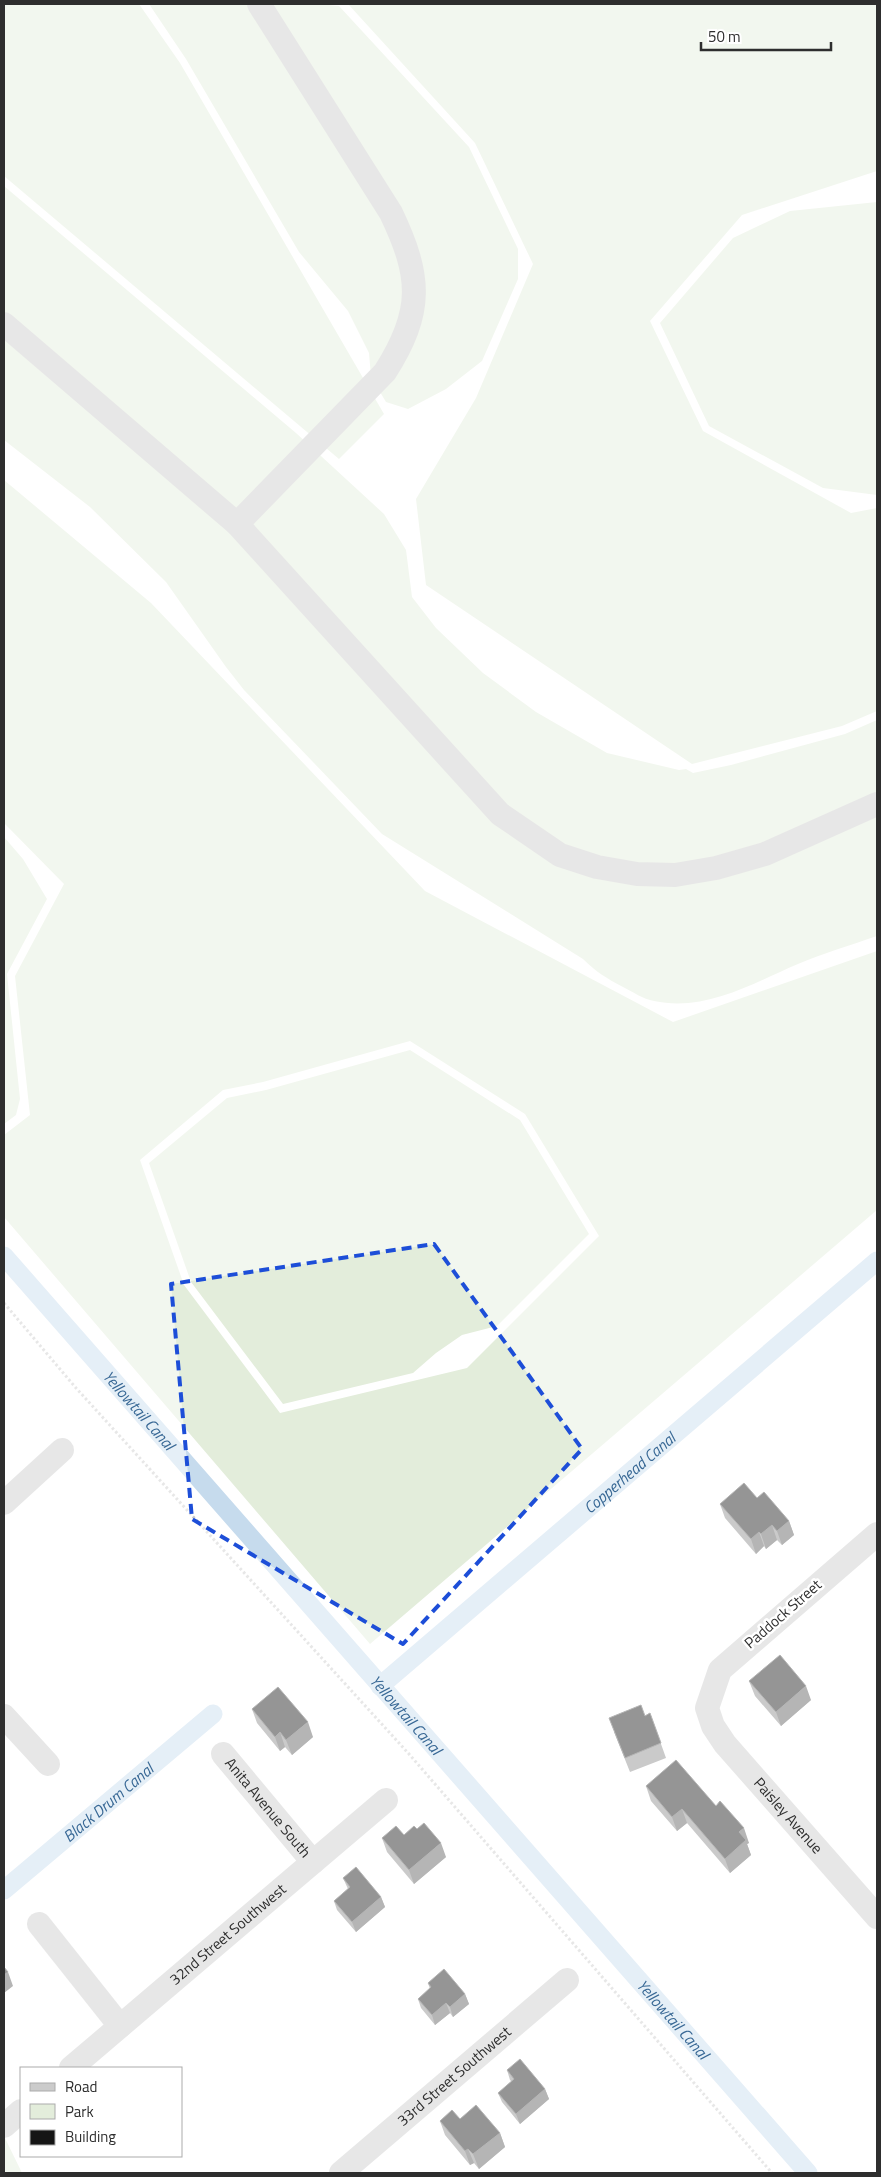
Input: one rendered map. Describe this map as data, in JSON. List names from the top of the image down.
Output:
{
  "streets": {
    "street": [
      "Paddock Street",
      "Anita Avenue South",
      "Paisley Avenue",
      "32nd Street Southwest",
      "33rd Street Southwest"
    ]
  },
  "crossings": [
    ["Paddock Street", "Paisley Avenue"],
    ["Anita Avenue South", "32nd Street Southwest"]
  ],
  "water": ["Yellowtail Canal", "Copperhead Canal", "Black Drum Canal"],
  "legend": ["Road", "Park", "Building"],
  "scale_bar": "50 m"
}
